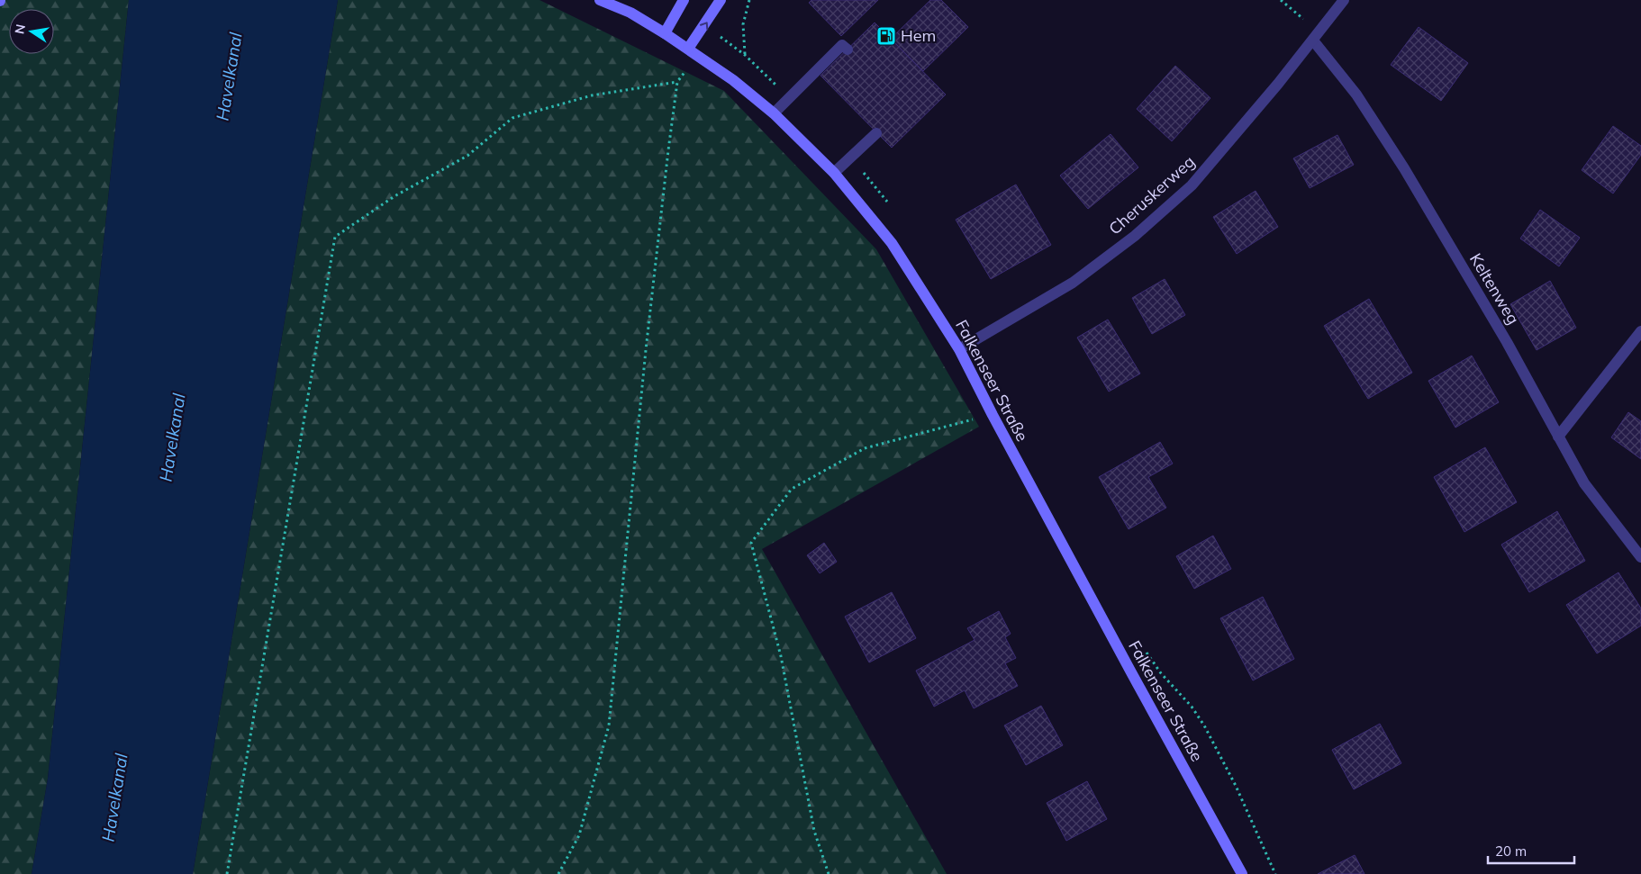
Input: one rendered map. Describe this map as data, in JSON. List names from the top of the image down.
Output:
{
  "streets": {
    "main road": ["Falkenseer Straße"],
    "street": ["Cheruskerweg", "Keltenweg"]
  },
  "crossings": [
    ["Cheruskerweg", "Keltenweg"],
    ["Cheruskerweg", "Falkenseer Straße"]
  ],
  "water": ["Havelkanal"],
  "places": {
    "fuel station": ["Hem"]
  },
  "scale_bar": "20 m",
  "north": "left"
}
